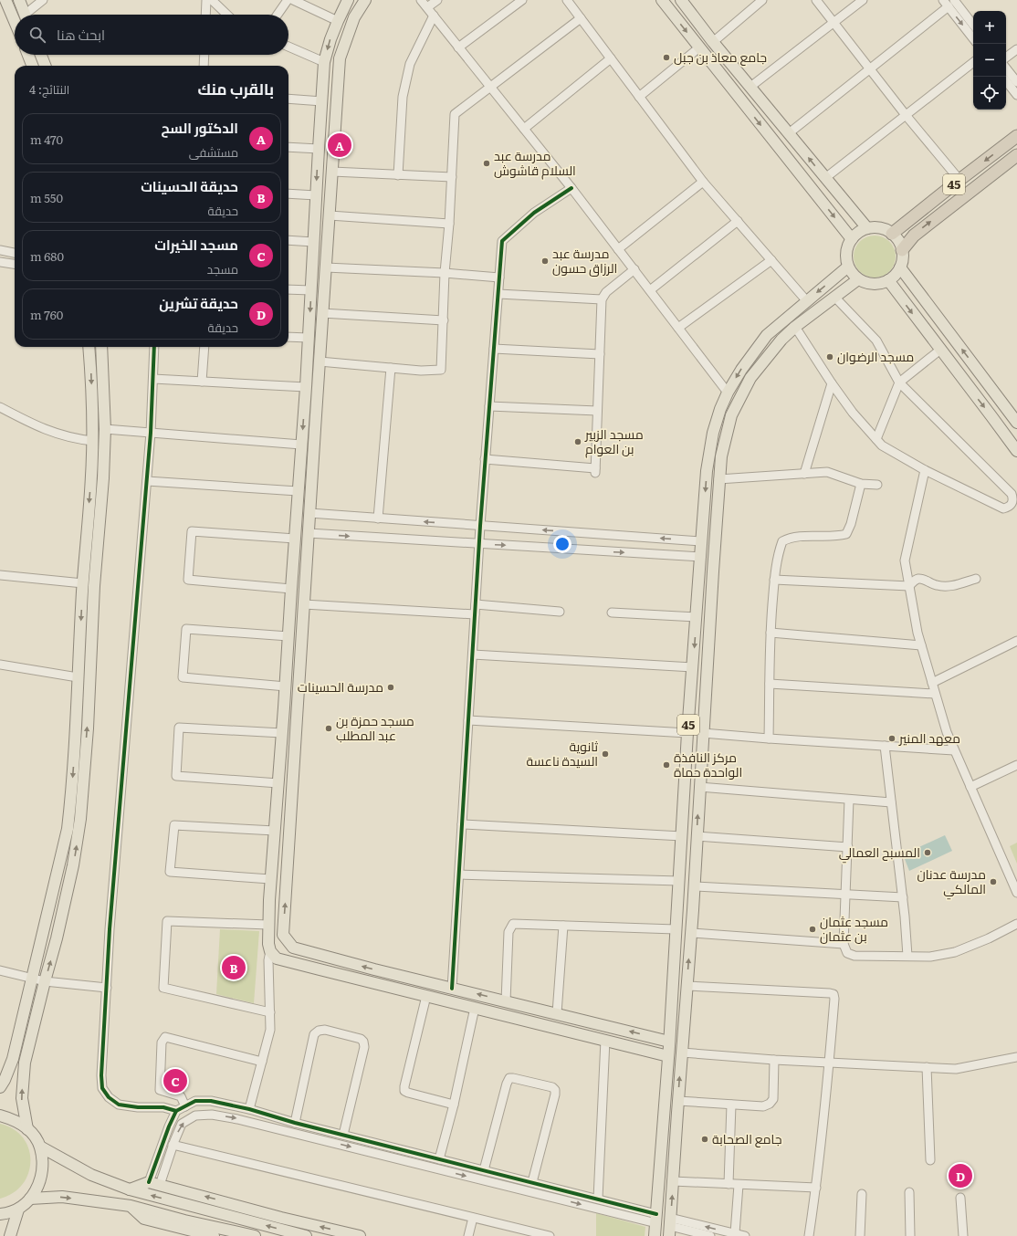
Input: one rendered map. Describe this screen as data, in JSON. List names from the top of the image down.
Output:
{
  "streets": {
    "highway": ["45"]
  },
  "places": [
    "جامع معاذ بن جبل",
    "مدرسة عبد السلام قاشوش",
    "مدرسة عبد الرزاق حسون",
    "مسجد الرضوان",
    "مسجد الزبير بن العوام",
    "مدرسة الحسينات",
    "مسجد حمزة بن عبد المطلب",
    "معهد المنير",
    "ثانوية السيدة ناعسة",
    "مركز النافذة الواحدة حماة",
    "المسبح العمالي",
    "مدرسة عدنان المالكي",
    "مسجد عثمان بن عثمان",
    "جامع الصحابة"
  ],
  "page": {
    "map_buttons": ["+", "−"],
    "search": "ابحث هنا",
    "heading": ["بالقرب منك", "النتائج: 4"],
    "list": [
      {
        "mark": "A",
        "name": "الدكتور السح",
        "note": "مستشفى",
        "value": "470 m"
      },
      {
        "mark": "B",
        "name": "حديقة الحسينات",
        "note": "حديقة",
        "value": "550 m"
      },
      {
        "mark": "C",
        "name": "مسجد الخيرات",
        "note": "مسجد",
        "value": "680 m"
      },
      {
        "mark": "D",
        "name": "حديقة تشرين",
        "note": "حديقة",
        "value": "760 m"
      }
    ],
    "pins": [
      "A",
      "B",
      "C",
      "D"
    ]
  }
}
